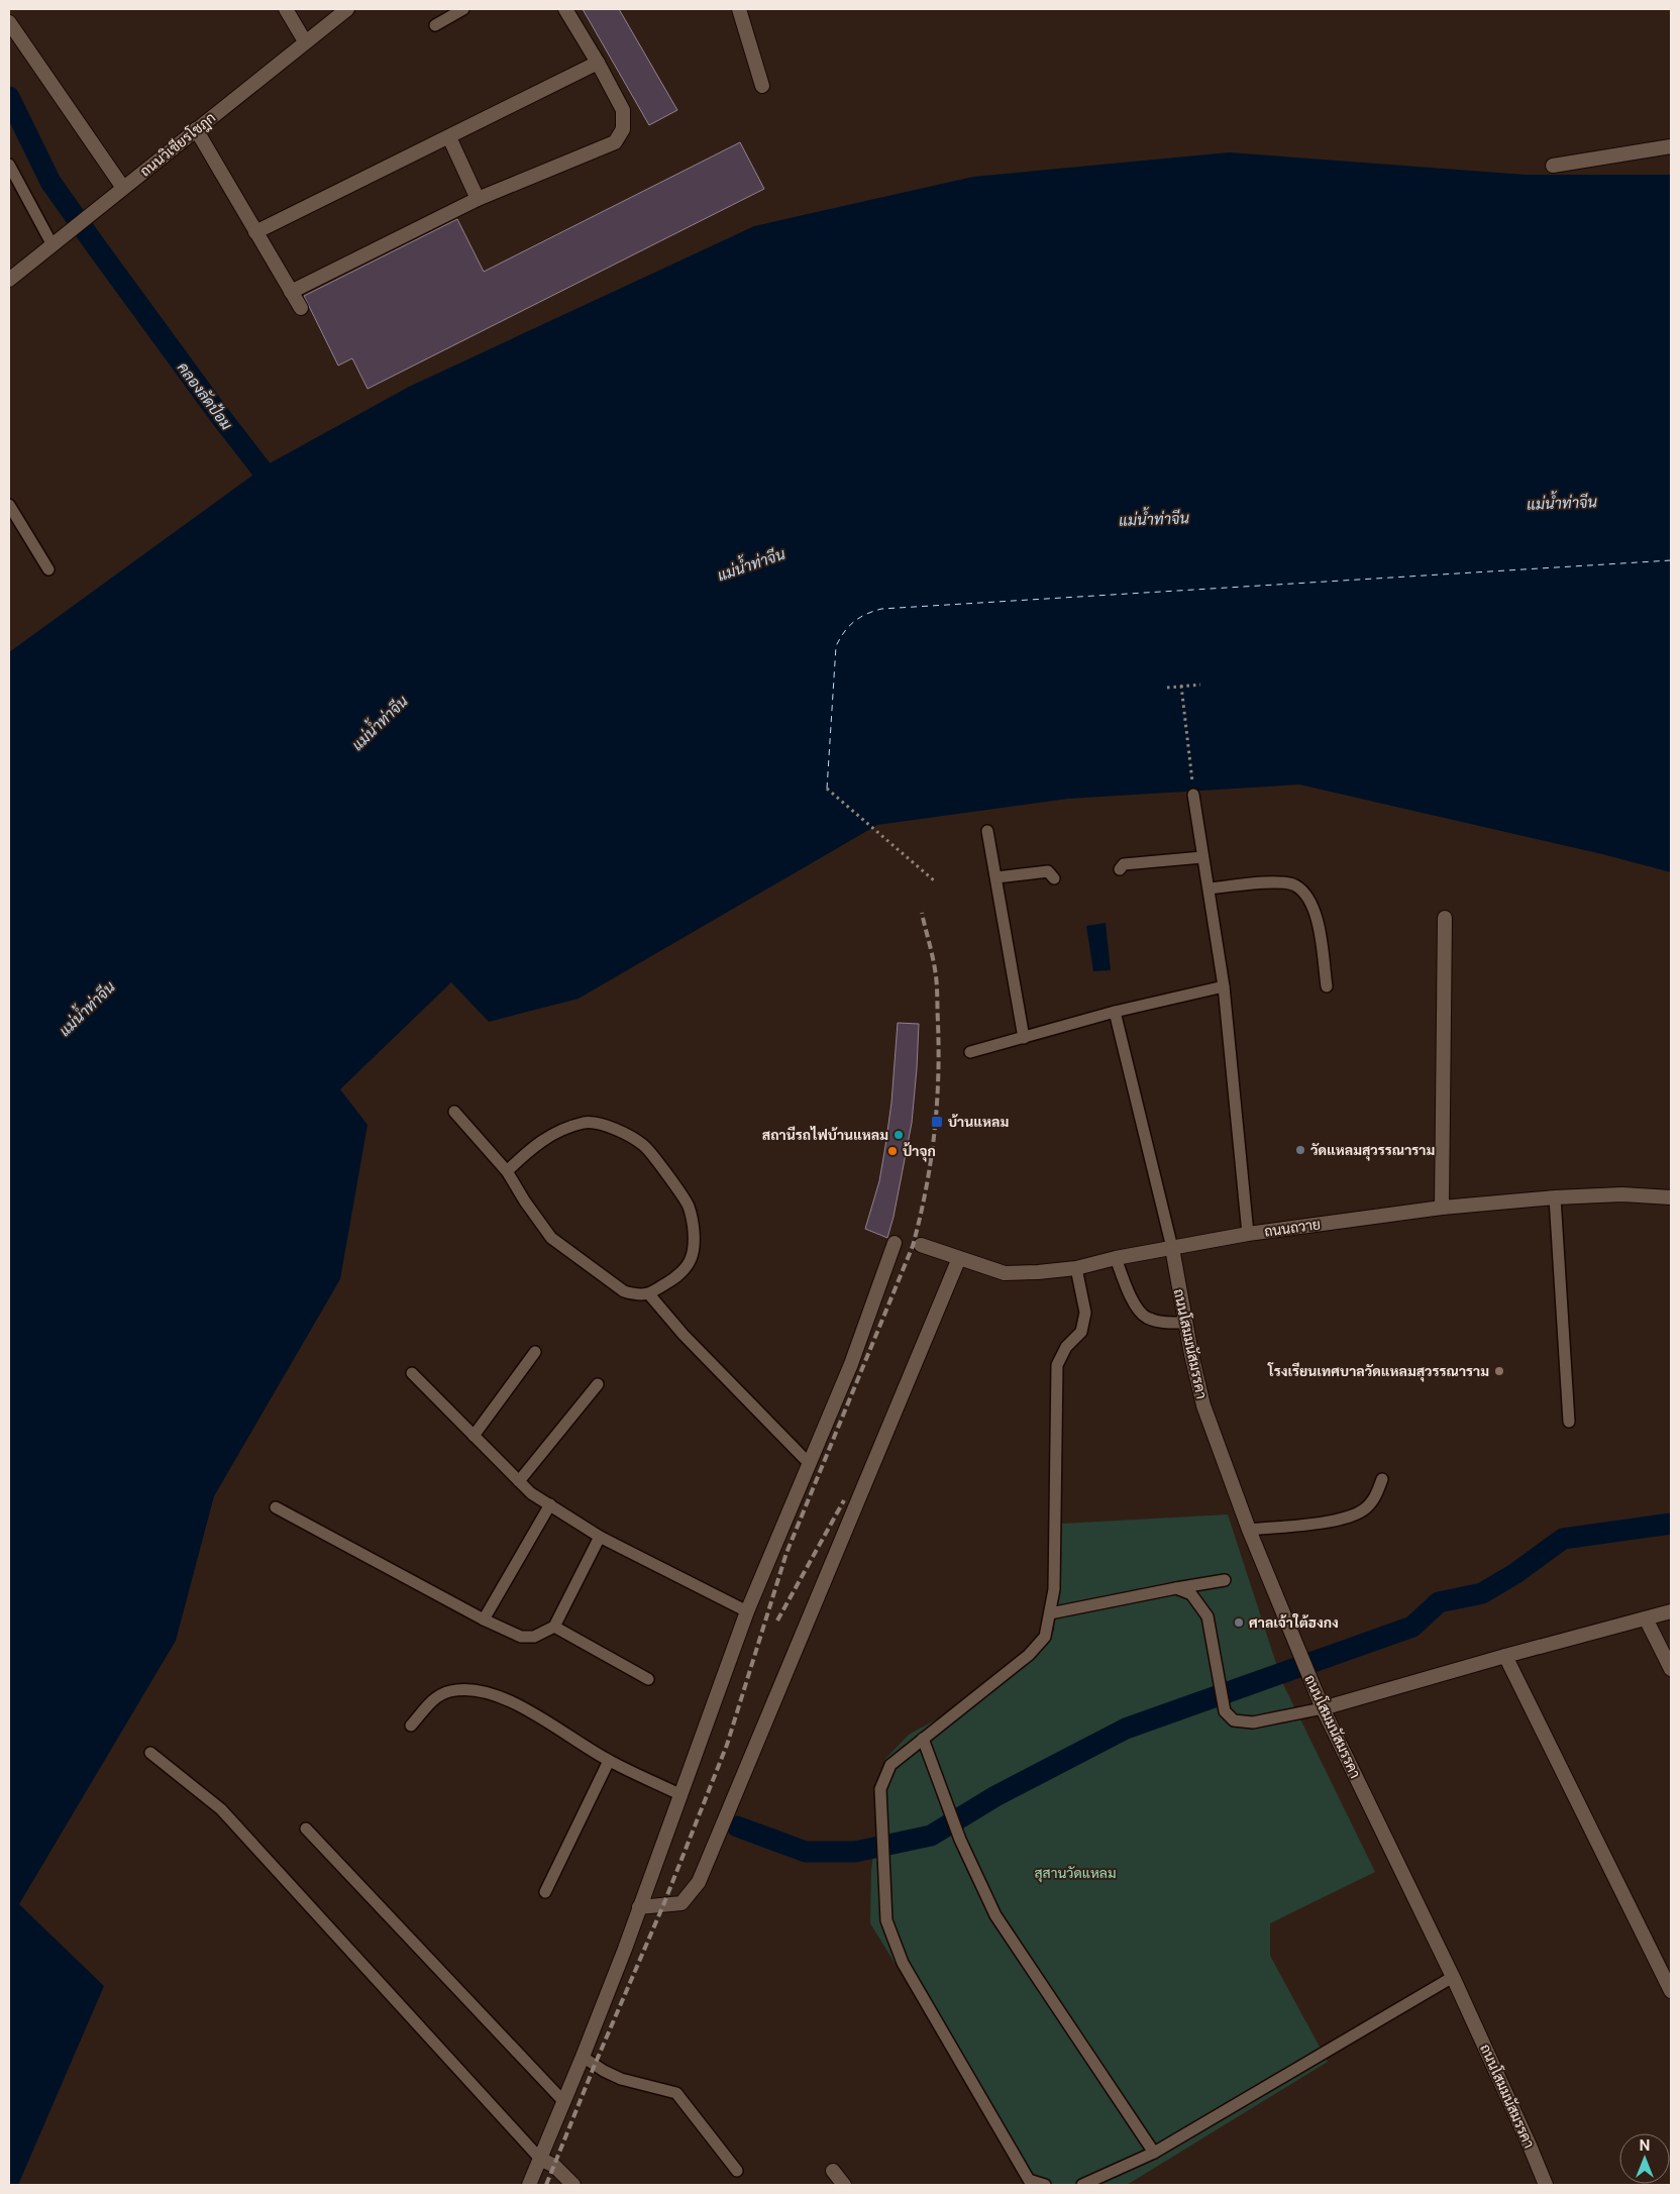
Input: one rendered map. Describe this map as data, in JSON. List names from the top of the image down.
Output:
{
  "streets": {
    "street": ["ถนนวิเชียรโชฎก", "ถนนถวาย", "ถนนโสมมนัสมรรคา"]
  },
  "crossings": [
    ["ถนนถวาย", "ถนนโสมมนัสมรรคา"]
  ],
  "water": ["คลองลัดป้อม", "แม่น้ำท่าจีน"],
  "parks": ["สุสานวัดแหลม"],
  "places": {
    "transit": ["บ้านแหลม"],
    "other": [
      "สถานีรถไฟบ้านแหลม",
      "วัดแหลมสุวรรณาราม",
      "ป้าจุก",
      "โรงเรียนเทศบาลวัดแหลมสุวรรณาราม",
      "ศาลเจ้าใต้ฮงกง"
    ]
  },
  "north": "top"
}
